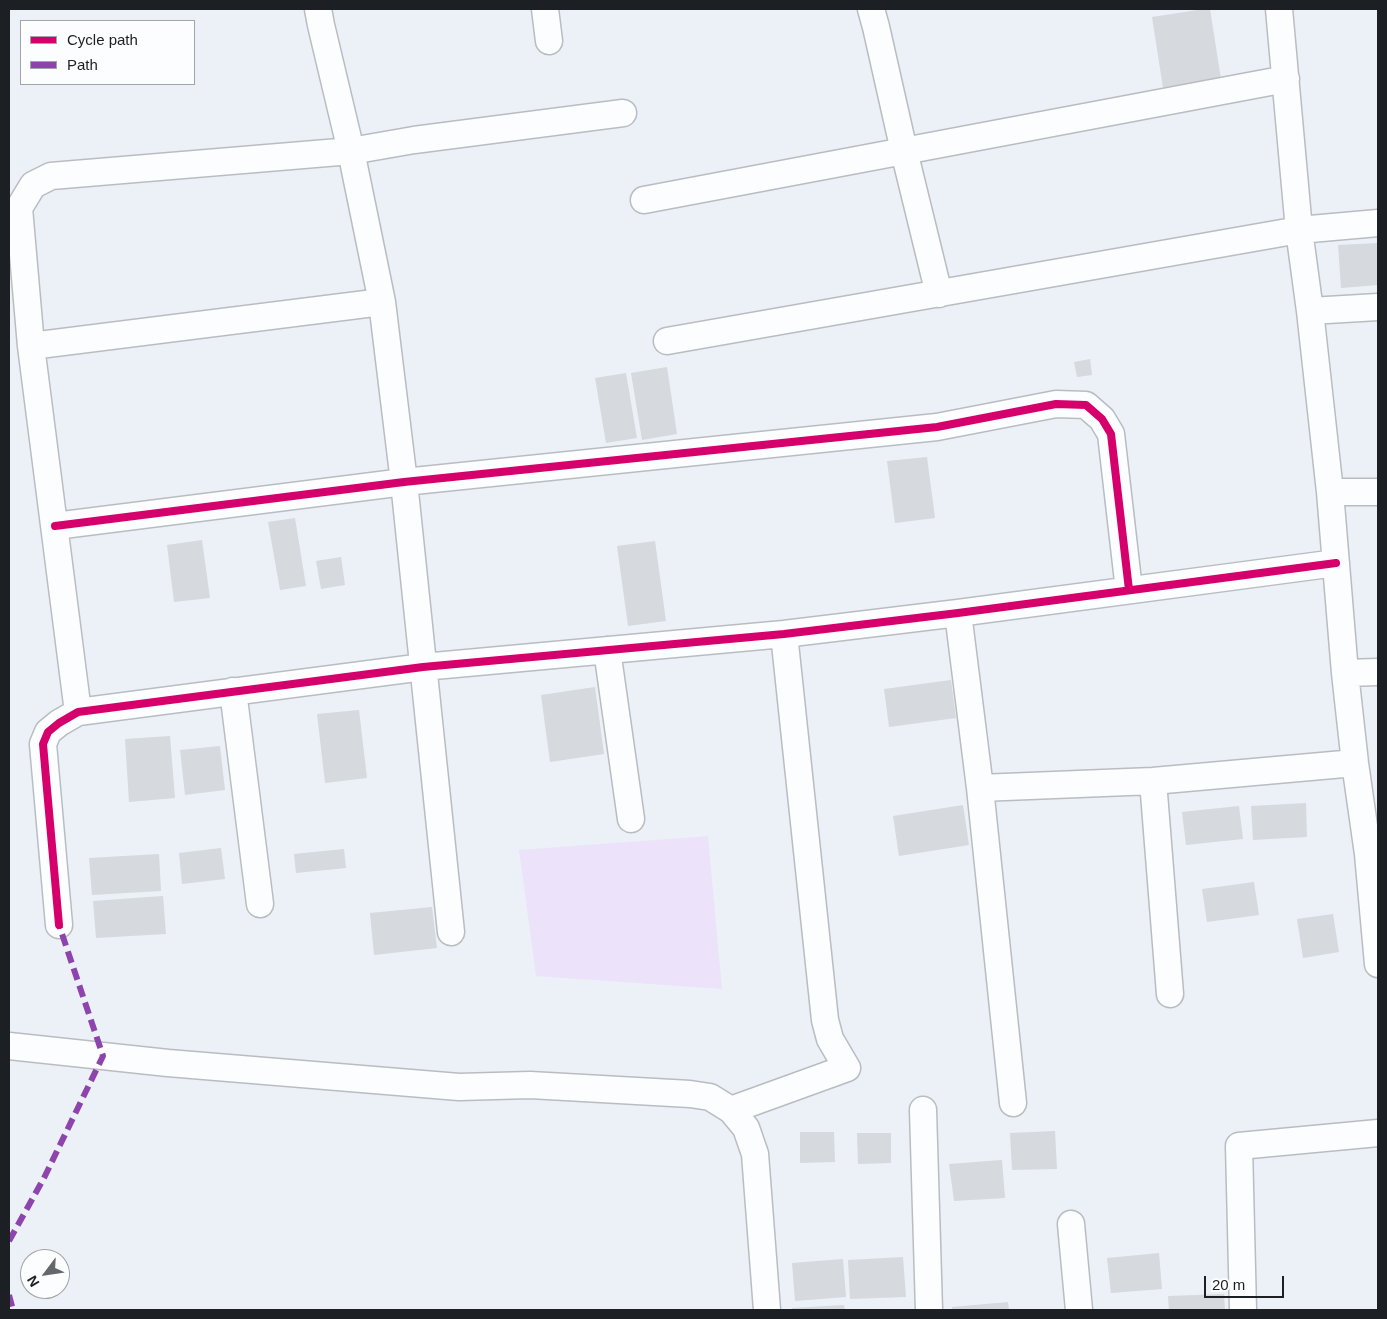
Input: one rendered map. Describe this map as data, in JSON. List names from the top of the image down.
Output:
{
  "legend": ["Cycle path", "Path"],
  "scale_bar": "20 m",
  "north": "bottom left"
}
